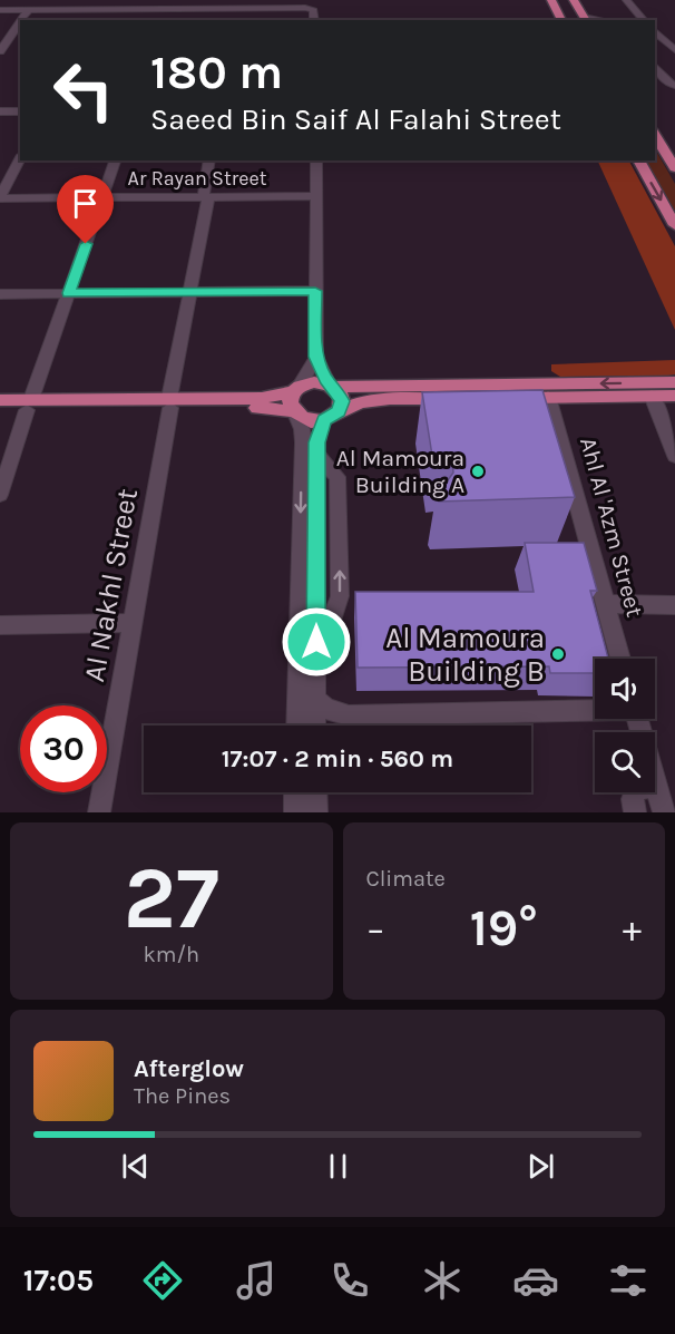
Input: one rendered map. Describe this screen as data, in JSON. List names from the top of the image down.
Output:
{
  "streets": {
    "street": ["Ar Rayan Street", "Ahl Al 'Azm Street", "Al Nakhl Street"]
  },
  "crossings": [
    ["Ar Rayan Street", "Al Nakhl Street"]
  ],
  "places": ["Al Mamoura Building A", "Al Mamoura Building B"],
  "page": {
    "turn": ["180 m", "Saeed Bin Saif Al Falahi Street"],
    "limit": "30",
    "trip": "17:07 · 2 min · 560 m",
    "tile": [
      ["27", "km/h"],
      "Climate"
    ],
    "heat": ["−", "19°", "+"],
    "song": ["Afterglow", "The Pines"],
    "tabs": "17:05"
  }
}
